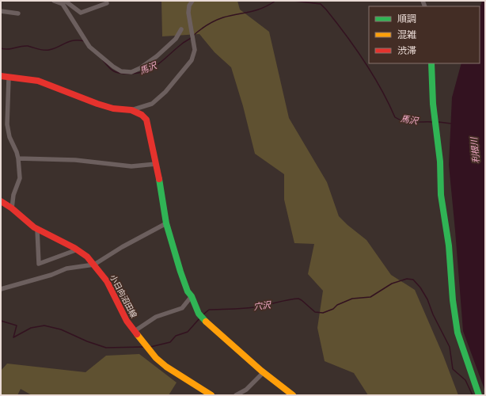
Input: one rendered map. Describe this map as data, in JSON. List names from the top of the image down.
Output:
{
  "streets": {
    "street": ["小日向沼田線"]
  },
  "water": ["馬沢", "利根川", "穴沢"],
  "legend": ["順調", "混雑", "渋滞"]
}
